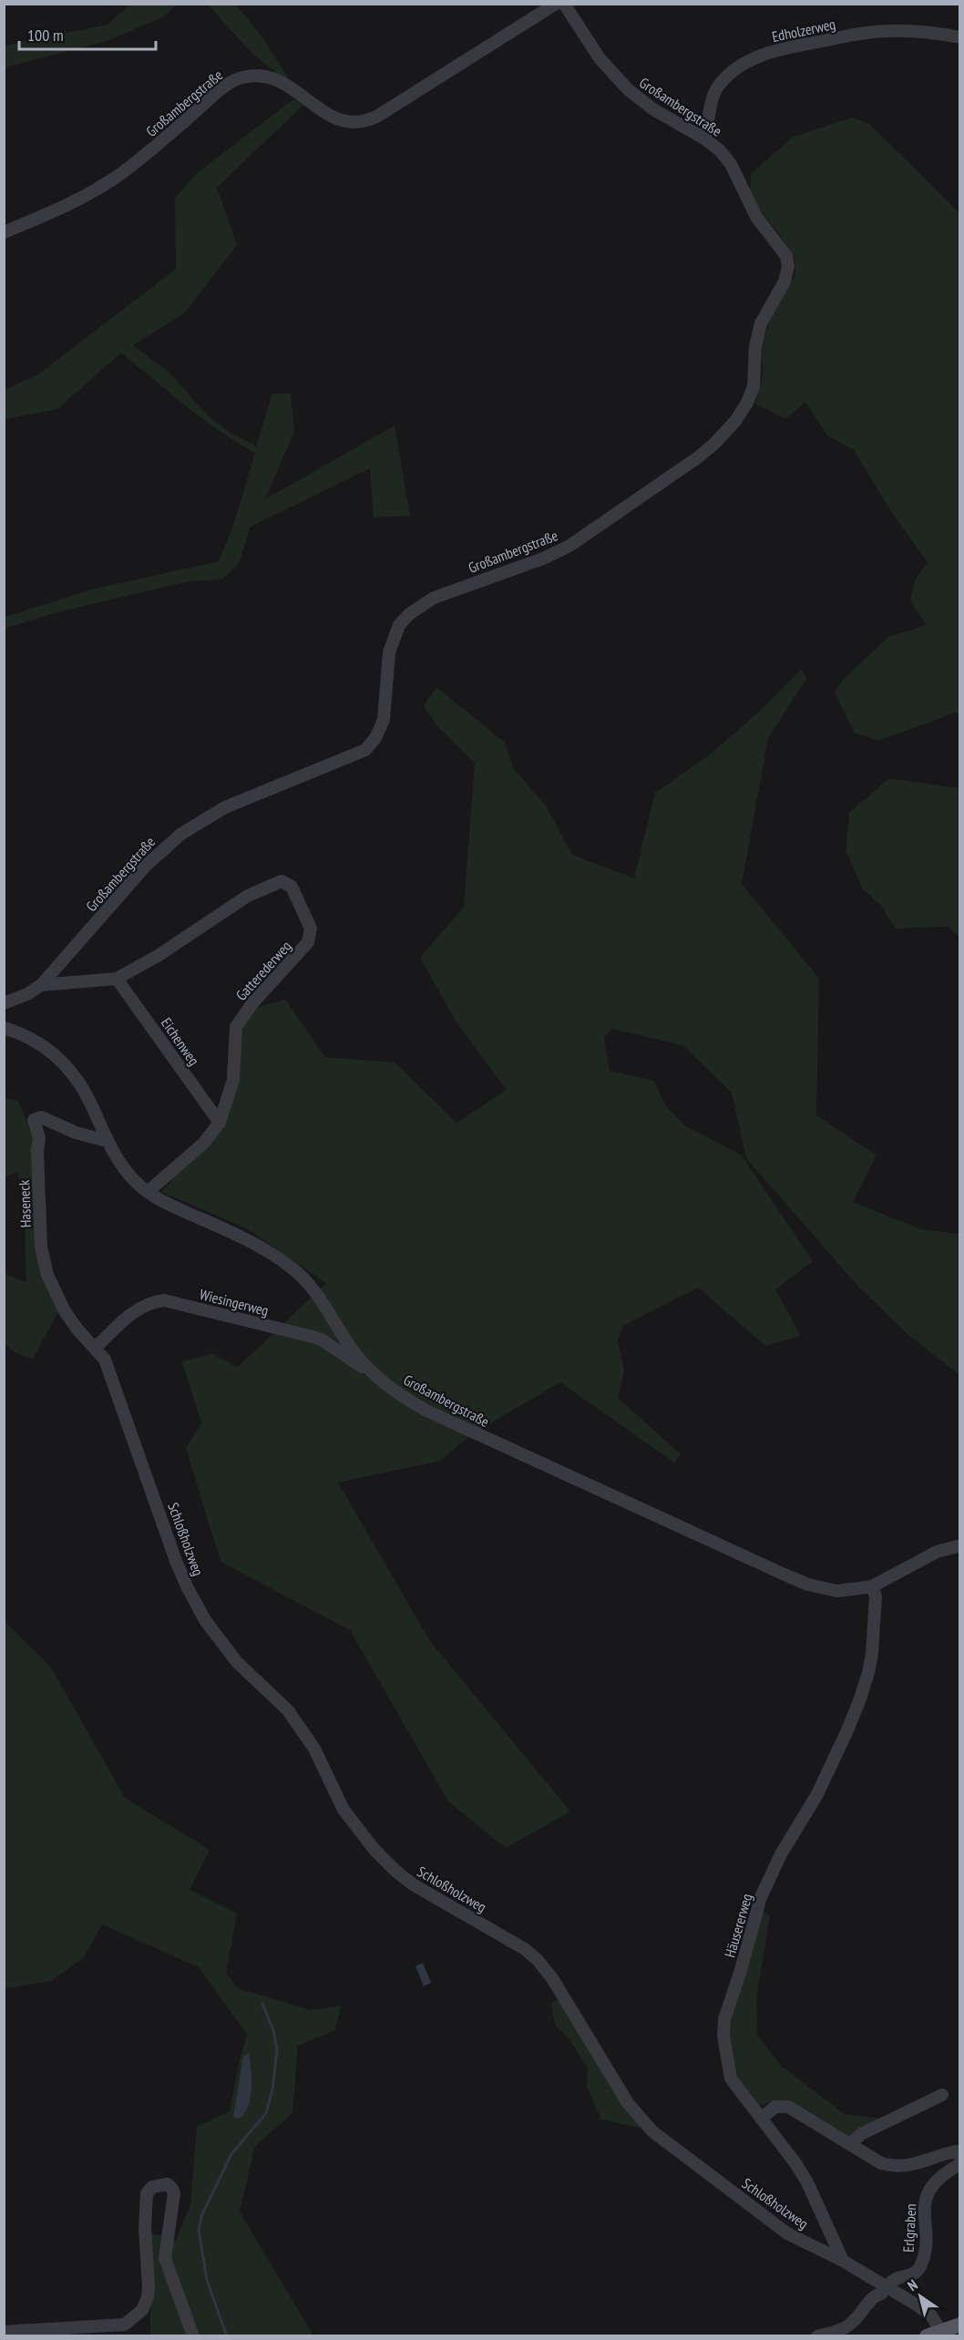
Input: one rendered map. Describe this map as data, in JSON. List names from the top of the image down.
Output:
{
  "streets": {
    "street": [
      "Edholzerweg",
      "Großambergstraße",
      "Gatterederweg",
      "Eichenweg",
      "Haseneck",
      "Wiesingerweg",
      "Schloßholzweg",
      "Häusererweg",
      "Erlgraben"
    ]
  },
  "crossings": [
    ["Edholzerweg", "Großambergstraße"],
    ["Großambergstraße", "Gatterederweg"],
    ["Großambergstraße", "Haseneck"],
    ["Großambergstraße", "Wiesingerweg"],
    ["Großambergstraße", "Häusererweg"],
    ["Gatterederweg", "Eichenweg"],
    ["Haseneck", "Wiesingerweg"],
    ["Haseneck", "Schloßholzweg"],
    ["Wiesingerweg", "Schloßholzweg"],
    ["Schloßholzweg", "Häusererweg"],
    ["Schloßholzweg", "Erlgraben"]
  ],
  "scale_bar": "100 m",
  "north": "top left"
}
